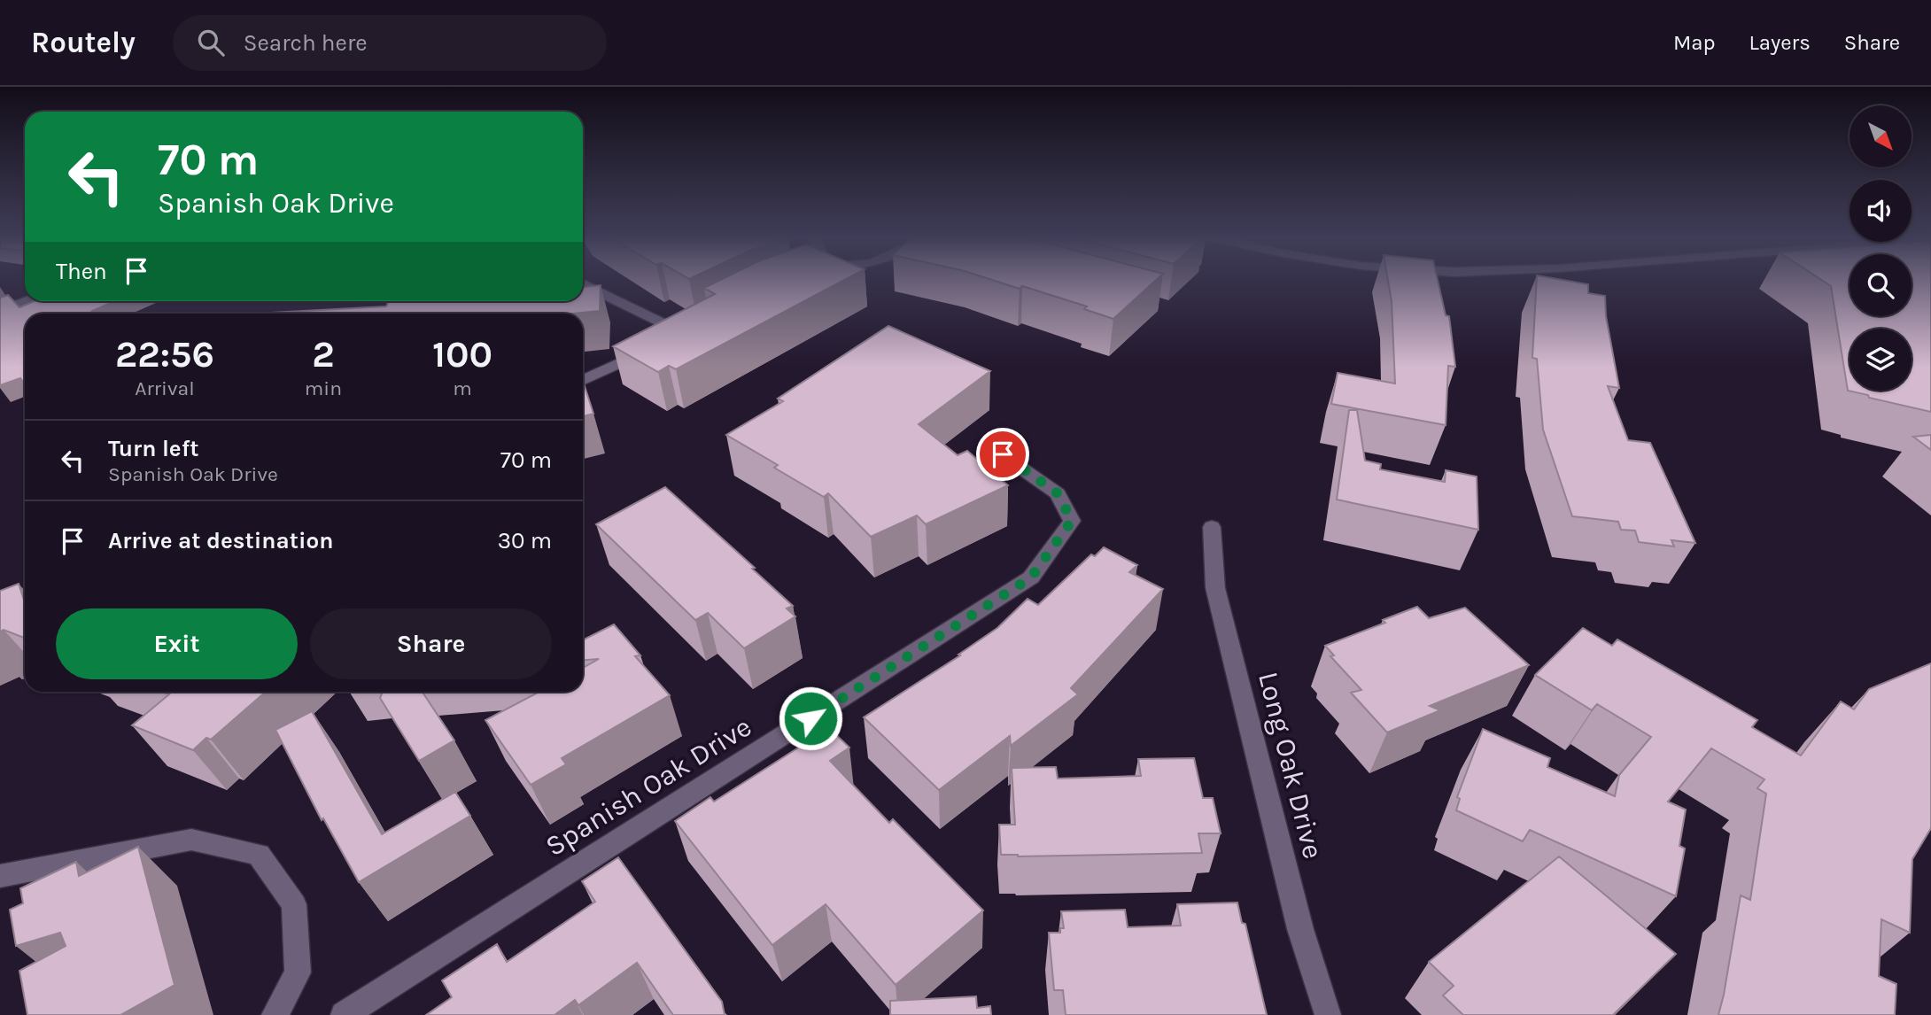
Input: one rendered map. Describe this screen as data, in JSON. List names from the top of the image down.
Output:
{
  "streets": {
    "street": ["Long Oak Drive", "Spanish Oak Drive"]
  },
  "north": "bottom right",
  "page": {
    "header": "Routely",
    "search": "Search here",
    "nav": ["Map", "Layers", "Share"],
    "turn": ["70 m", "Spanish Oak Drive"],
    "then": "Then",
    "eta": [
      "22:56",
      "Arrival",
      "2",
      "min",
      "100",
      "m"
    ],
    "list": [
      {
        "name": "Turn left",
        "note": "Spanish Oak Drive",
        "value": "70 m"
      },
      {
        "name": "Arrive at destination",
        "value": "30 m"
      }
    ],
    "buttons": ["Exit", "Share"]
  }
}
